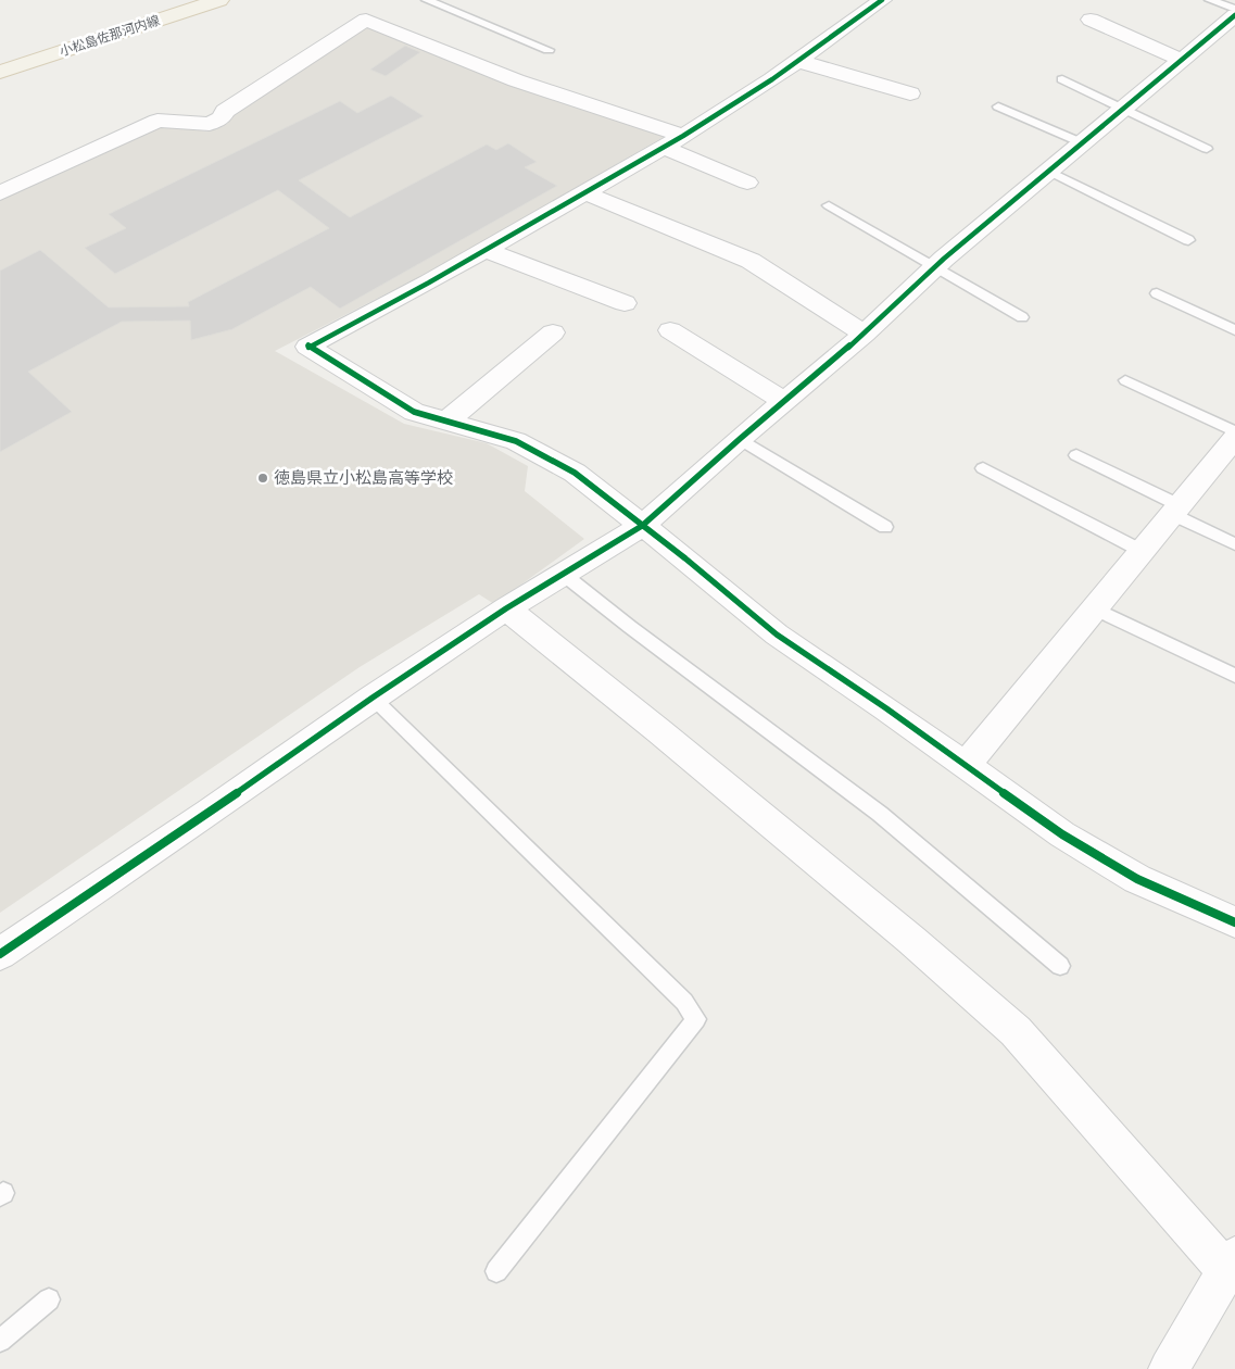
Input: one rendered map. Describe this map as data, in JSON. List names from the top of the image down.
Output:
{
  "streets": {
    "main road": ["小松島佐那河内線"]
  },
  "places": ["徳島県立小松島高等学校"]
}
